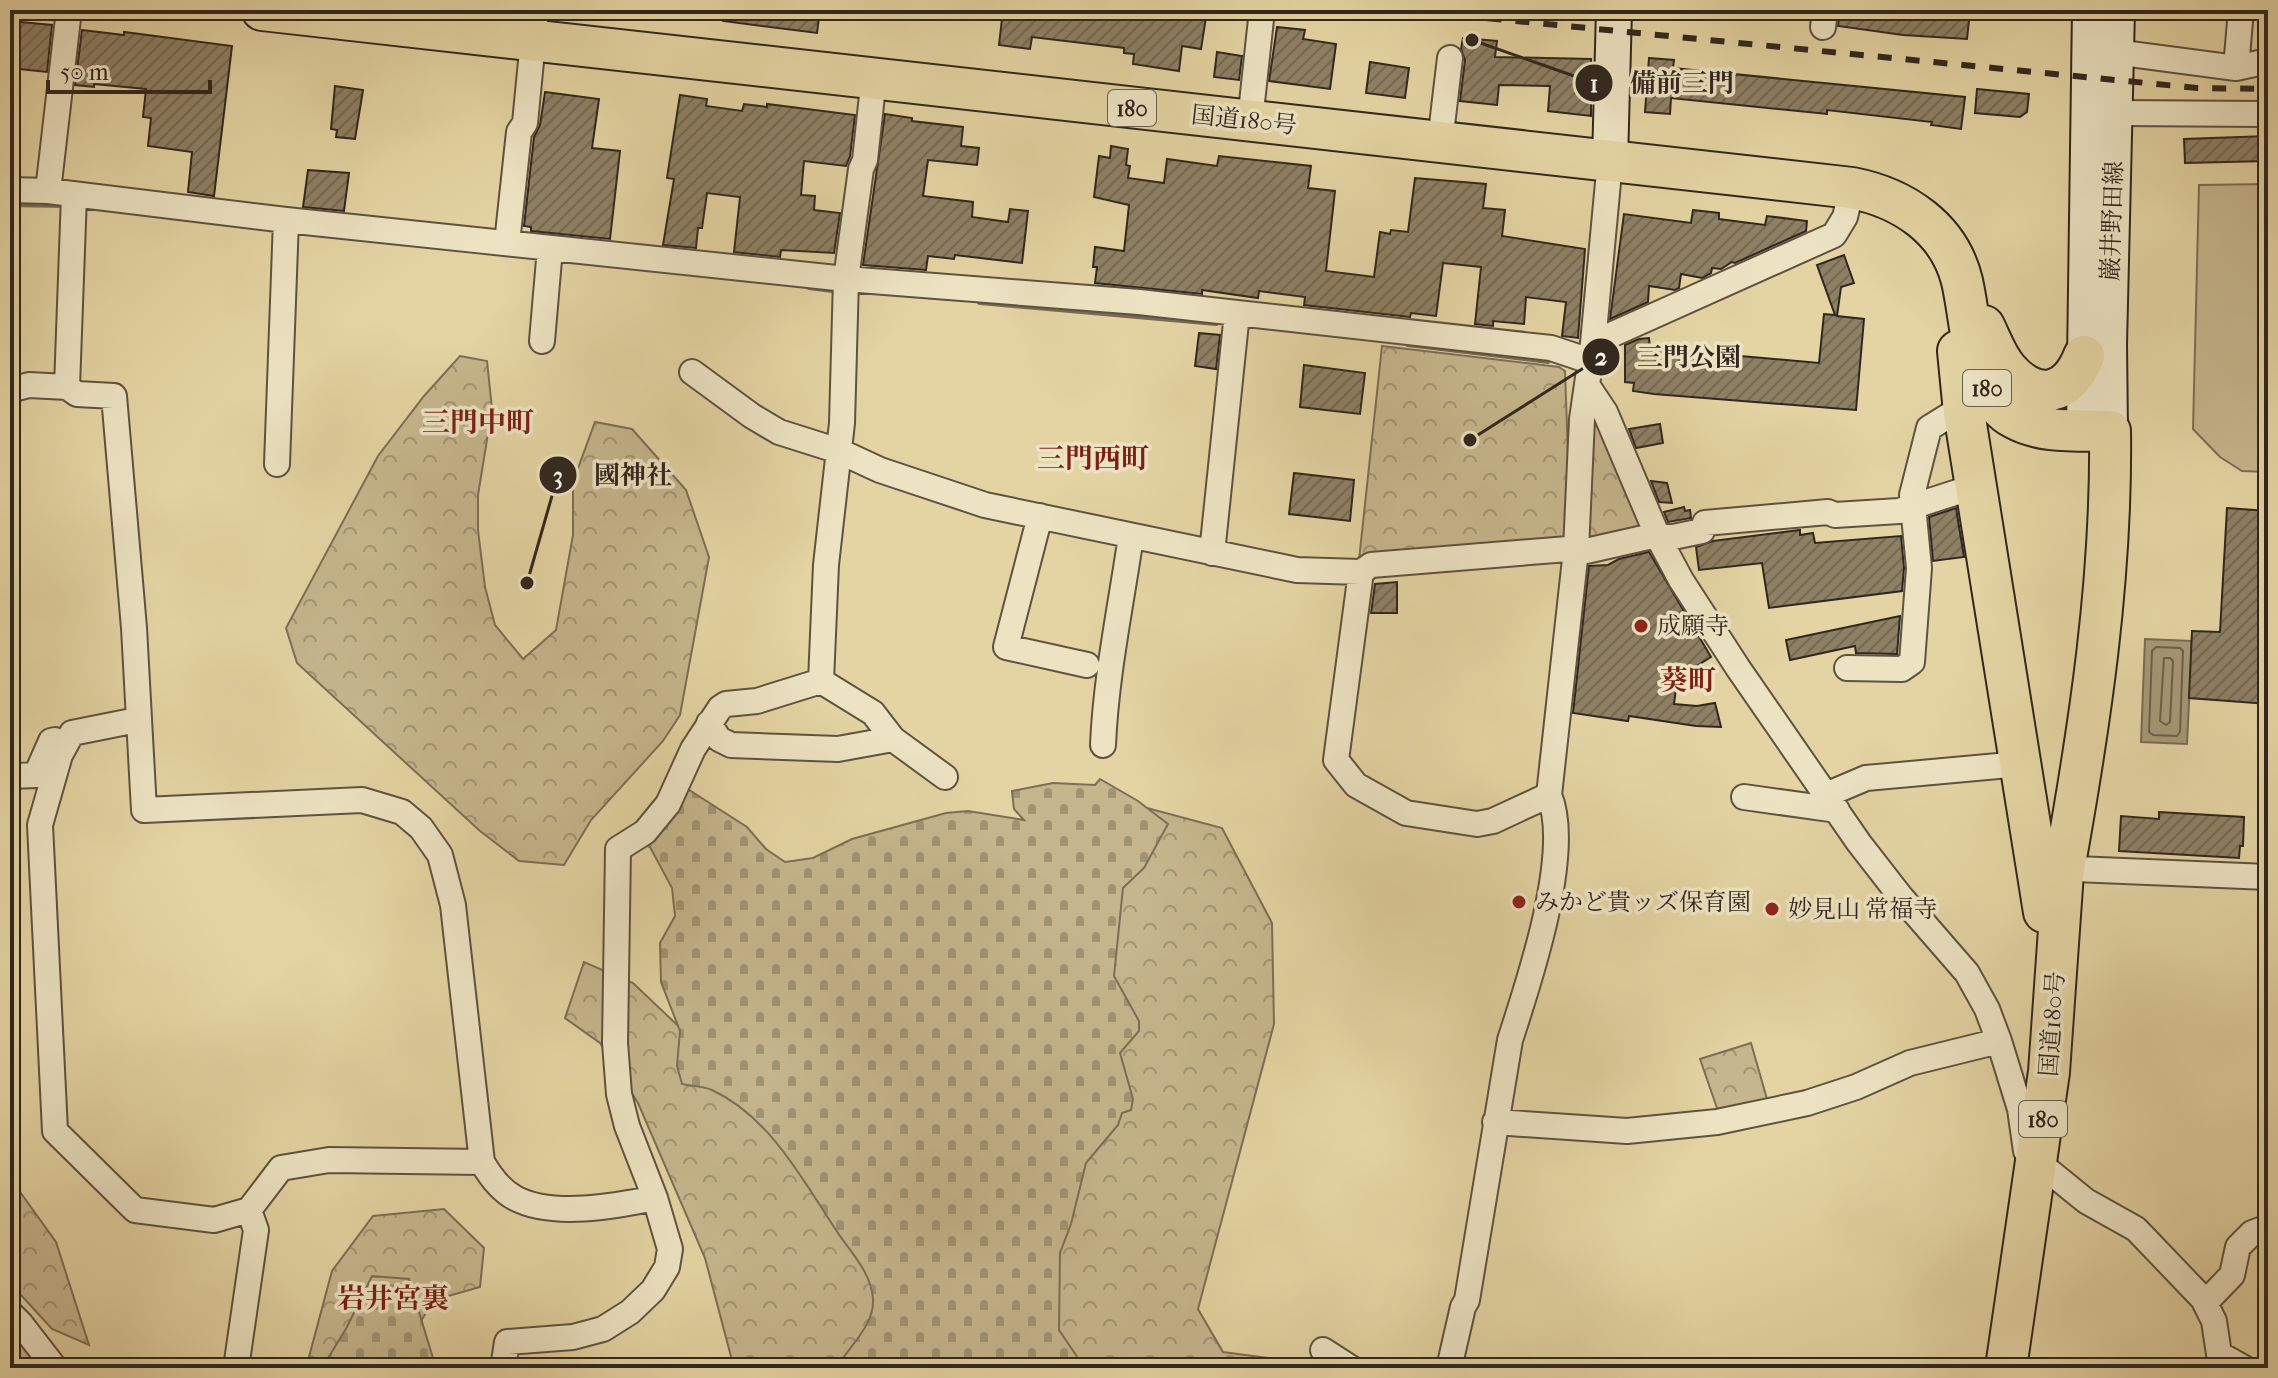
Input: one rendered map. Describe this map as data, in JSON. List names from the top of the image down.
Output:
{
  "streets": {
    "highway": ["180", "国道180号"],
    "main road": ["巌井野田線"]
  },
  "crossings": [
    ["国道180号", "巌井野田線"]
  ],
  "districts": [
    "三門中町",
    "三門西町",
    "葵町",
    "岩井宮裏"
  ],
  "places": [
    "備前三門",
    "三門公園",
    "國神社",
    "成願寺",
    "みかど貴ッズ保育園",
    "妙見山 常福寺"
  ],
  "scale_bar": "50 m"
}
